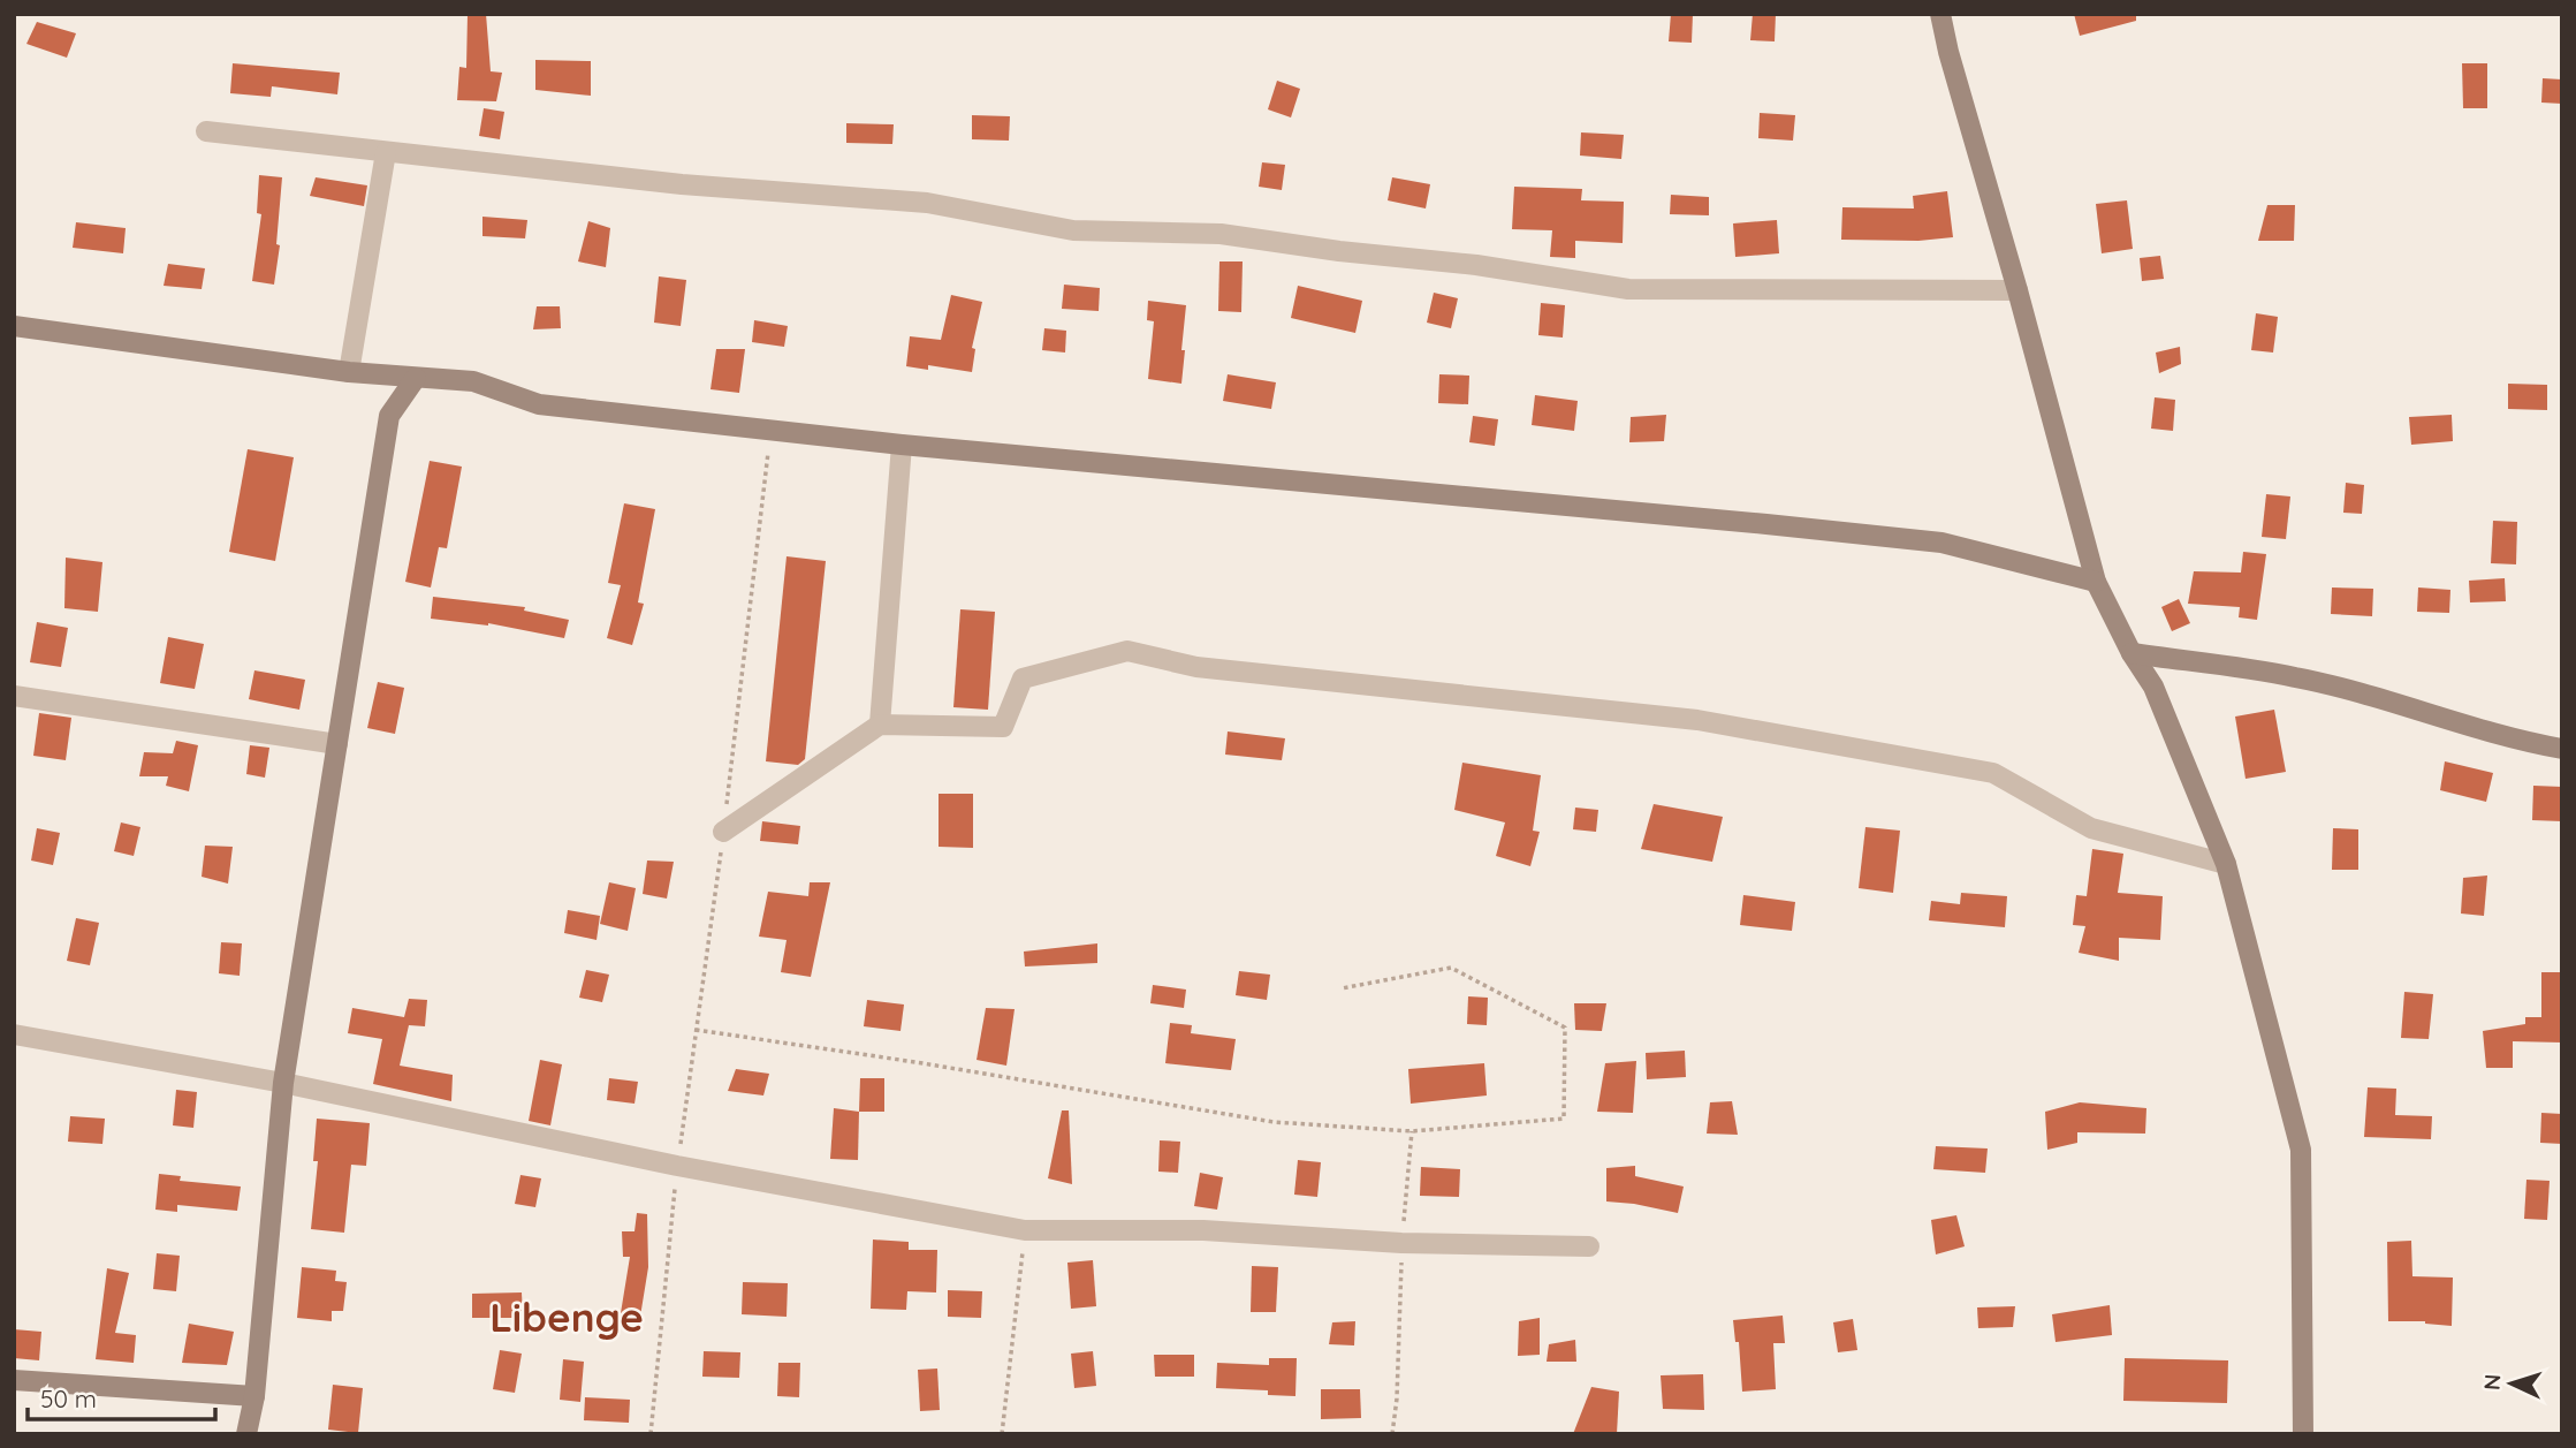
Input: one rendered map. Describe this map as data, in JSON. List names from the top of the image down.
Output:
{
  "districts": ["Libenge"],
  "scale_bar": "50 m",
  "north": "left"
}
